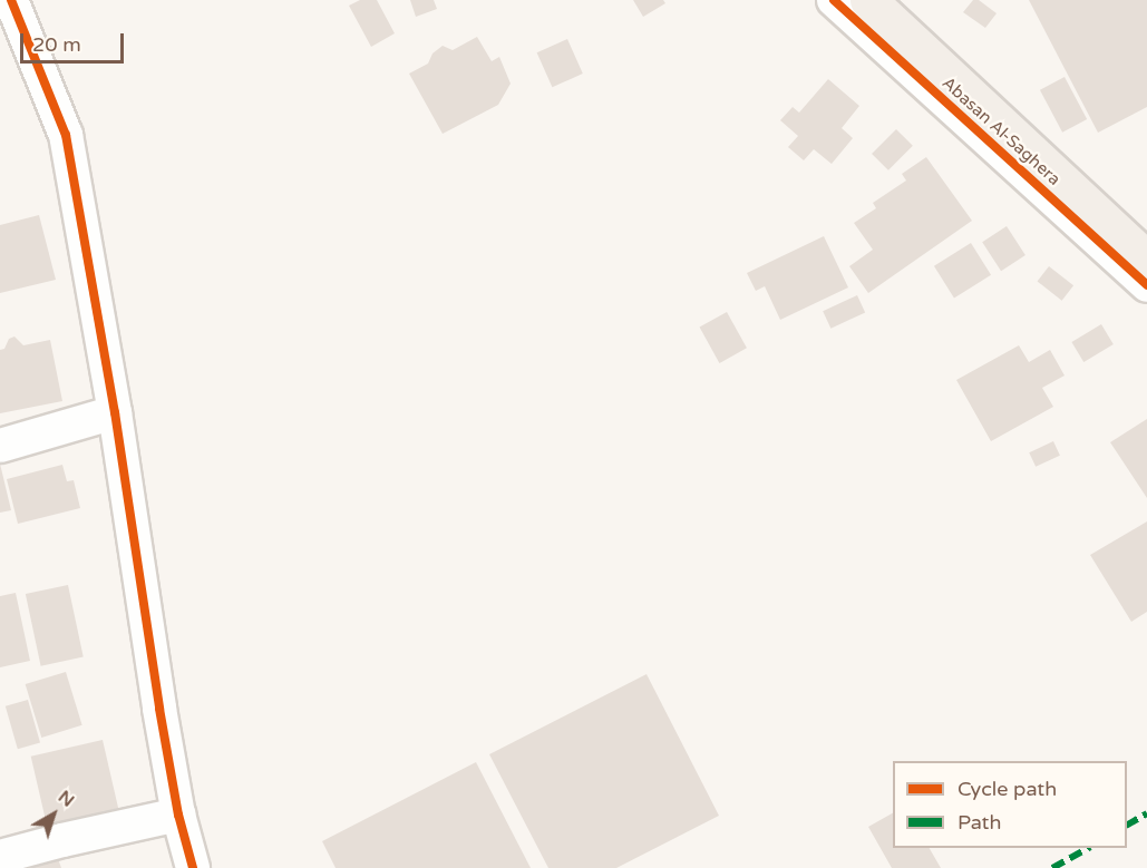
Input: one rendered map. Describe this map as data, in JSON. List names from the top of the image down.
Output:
{
  "streets": {
    "main road": ["Abasan Al-Saghera"]
  },
  "legend": ["Cycle path", "Path"],
  "scale_bar": "20 m",
  "north": "top right"
}
